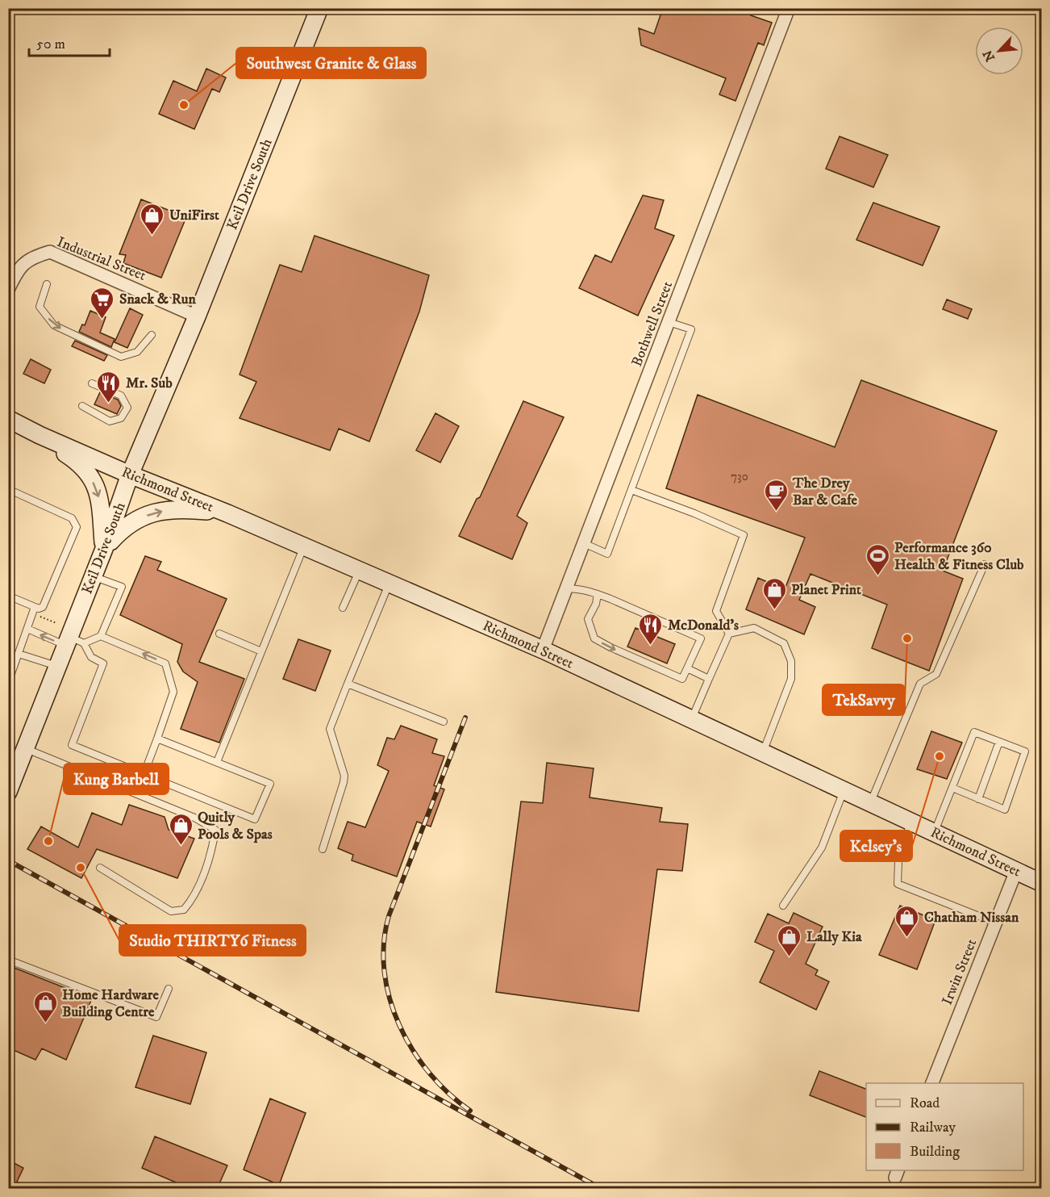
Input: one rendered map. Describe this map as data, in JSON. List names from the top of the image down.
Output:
{
  "streets": {
    "main road": ["Keil Drive South", "Richmond Street"],
    "street": ["Industrial Street", "Bothwell Street", "Irwin Street"]
  },
  "crossings": [
    ["Keil Drive South", "Industrial Street"],
    ["Keil Drive South", "Richmond Street"],
    ["Bothwell Street", "Richmond Street"],
    ["Richmond Street", "Irwin Street"]
  ],
  "places": {
    "other": [
      "Southwest Granite & Glass",
      "TekSavvy",
      "Kelsey's",
      "Kung Barbell",
      "Studio THIRTY6 Fitness"
    ],
    "shop": [
      "UniFirst",
      "Planet Print",
      "Quitly Pools & Spas",
      "Chatham Nissan",
      "Lally Kia",
      "Home Hardware Building Centre"
    ],
    "supermarket": ["Snack & Run"],
    "restaurant": ["Mr. Sub", "McDonald's"],
    "cafe": ["The Drey Bar & Cafe"],
    "sports": ["Performance 360 Health & Fitness Club"]
  },
  "house_numbers": ["730"],
  "legend": ["Road", "Railway", "Building"],
  "scale_bar": "50 m",
  "north": "bottom left"
}
